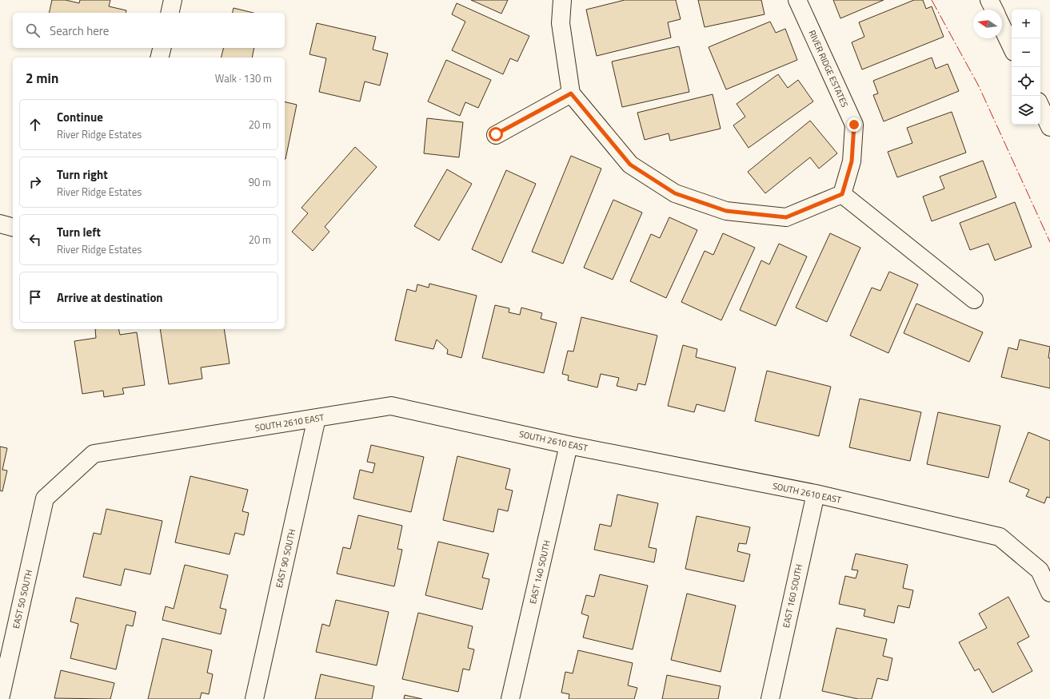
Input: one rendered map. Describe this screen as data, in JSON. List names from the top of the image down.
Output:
{
  "streets": {
    "street": [
      "RIVER RIDGE ESTATES",
      "SOUTH 2610 EAST",
      "EAST 90 SOUTH",
      "EAST 140 SOUTH",
      "EAST 160 SOUTH",
      "EAST 50 SOUTH"
    ]
  },
  "crossings": [
    ["SOUTH 2610 EAST", "EAST 90 SOUTH"],
    ["SOUTH 2610 EAST", "EAST 140 SOUTH"],
    ["SOUTH 2610 EAST", "EAST 160 SOUTH"],
    ["SOUTH 2610 EAST", "EAST 50 SOUTH"]
  ],
  "north": "left",
  "page": {
    "map_buttons": ["+", "−"],
    "search": "Search here",
    "heading": ["2 min", "Walk · 130 m"],
    "list": [
      ["Continue", "River Ridge Estates", "20 m"],
      ["Turn right", "River Ridge Estates", "90 m"],
      ["Turn left", "River Ridge Estates", "20 m"],
      "Arrive at destination"
    ]
  }
}
